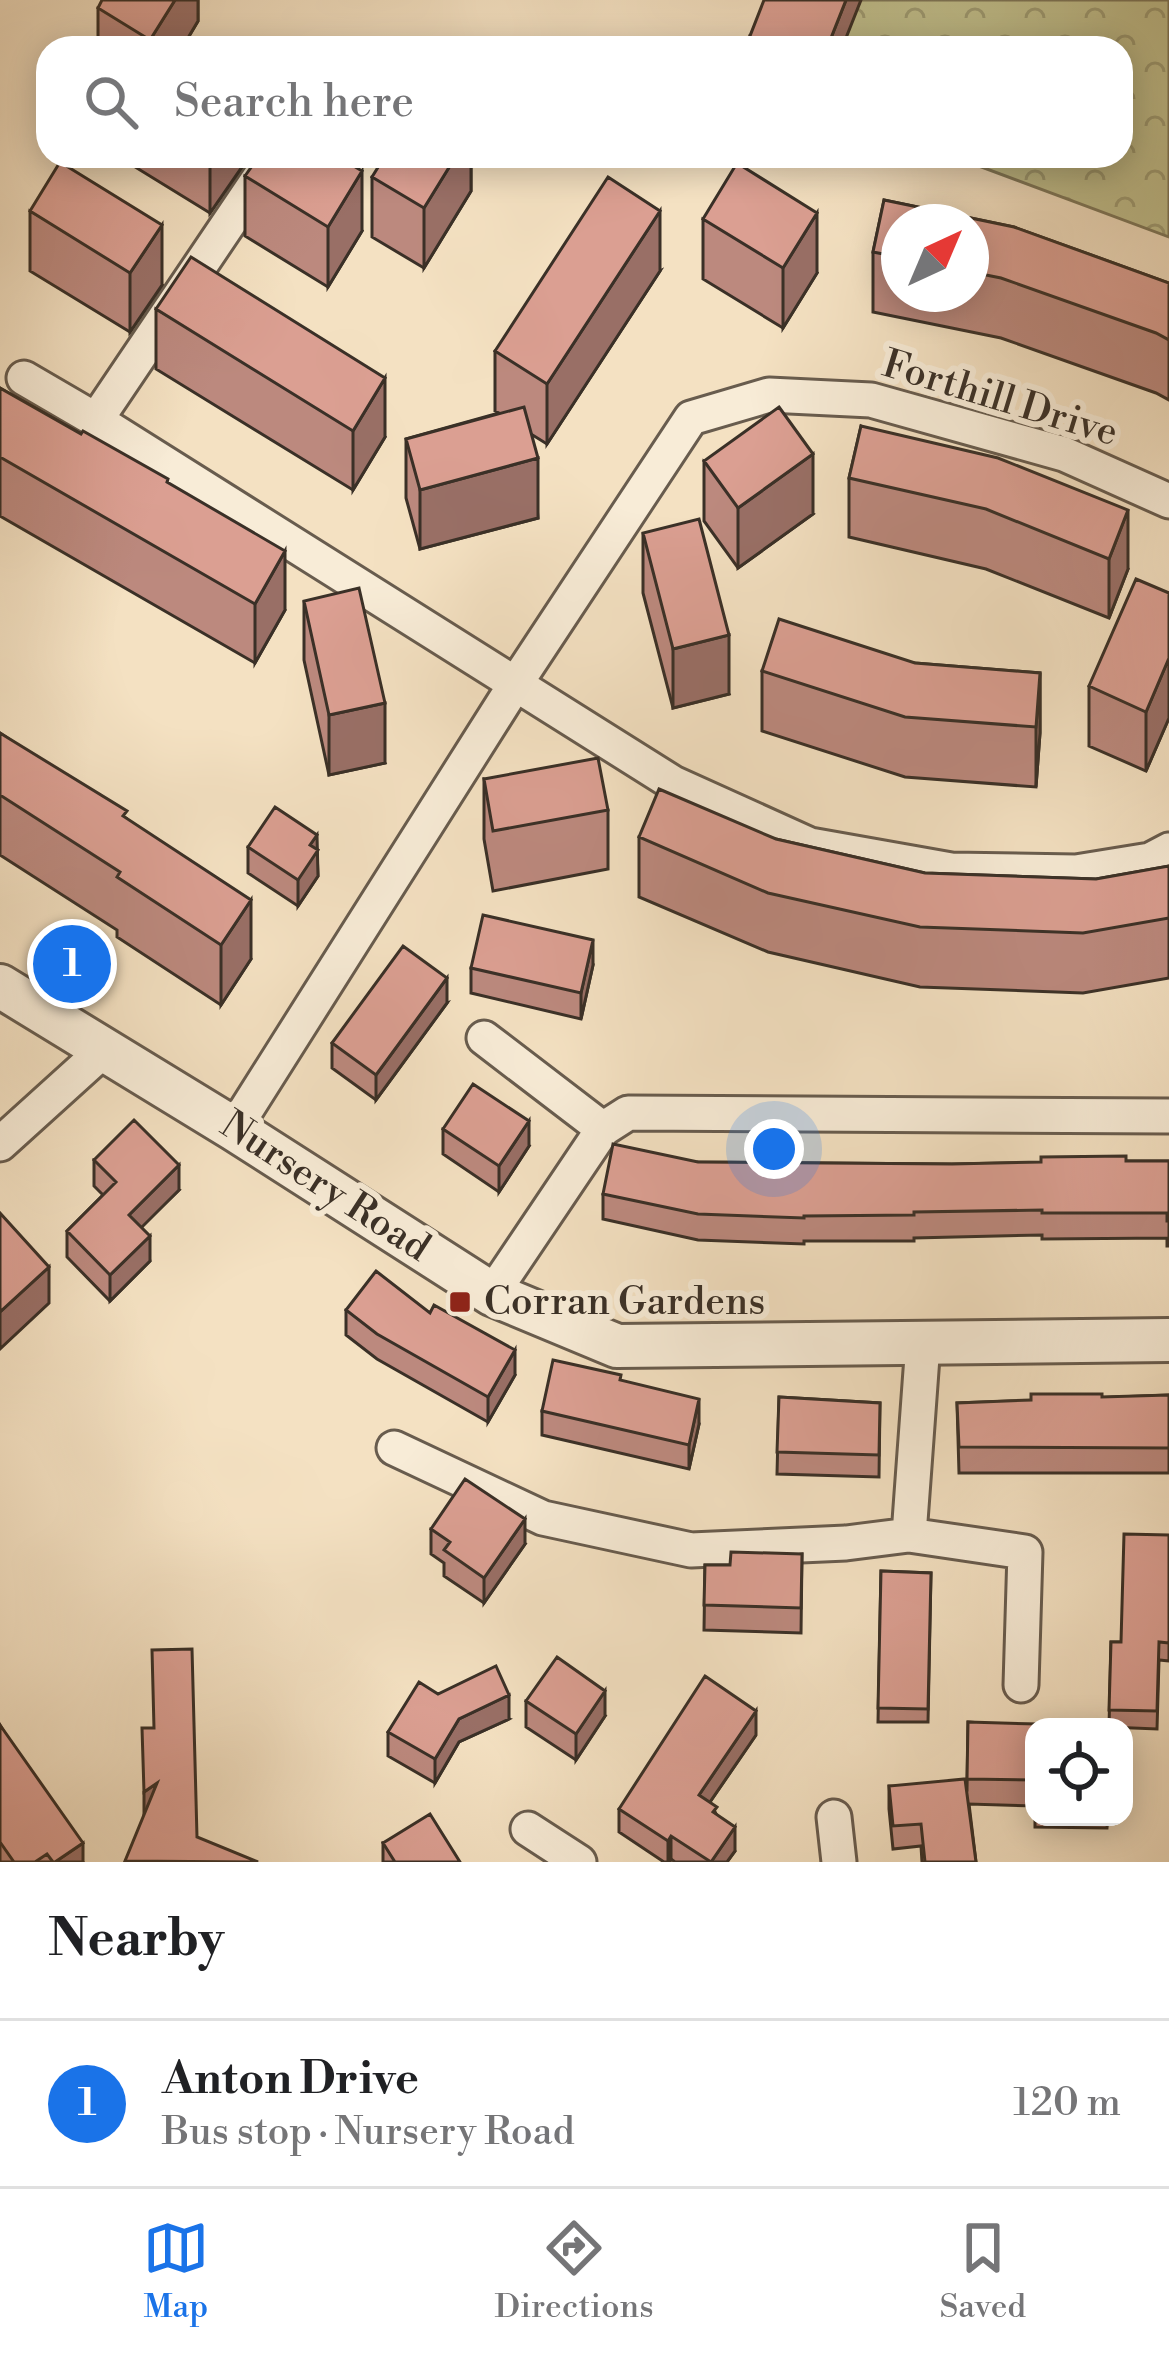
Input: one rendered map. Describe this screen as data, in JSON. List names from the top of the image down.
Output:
{
  "streets": {
    "street": ["Forthill Drive", "Nursery Road"]
  },
  "crossings": [
    ["Forthill Drive", "Nursery Road"]
  ],
  "places": {
    "transit": ["Corran Gardens"]
  },
  "north": "top right",
  "page": {
    "search": "Search here",
    "pins": "1",
    "heading": "Nearby",
    "list": [
      {
        "mark": "1",
        "name": "Anton Drive",
        "note": "Bus stop · Nursery Road",
        "value": "120 m"
      }
    ],
    "nav": ["Map", "Directions", "Saved"]
  }
}
